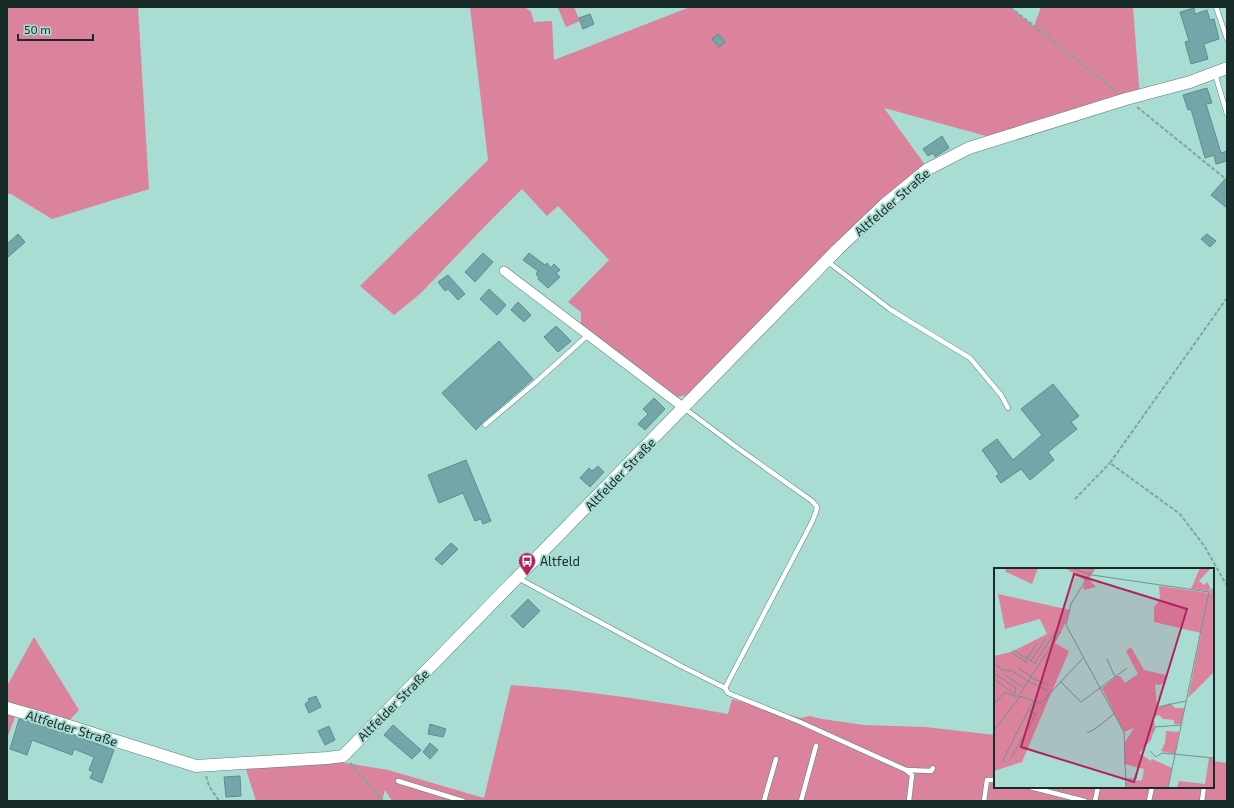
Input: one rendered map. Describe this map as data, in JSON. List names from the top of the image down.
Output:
{
  "streets": {
    "street": ["Altfelder Straße"]
  },
  "places": {
    "bus stop": ["Altfeld"]
  },
  "scale_bar": "50 m"
}
